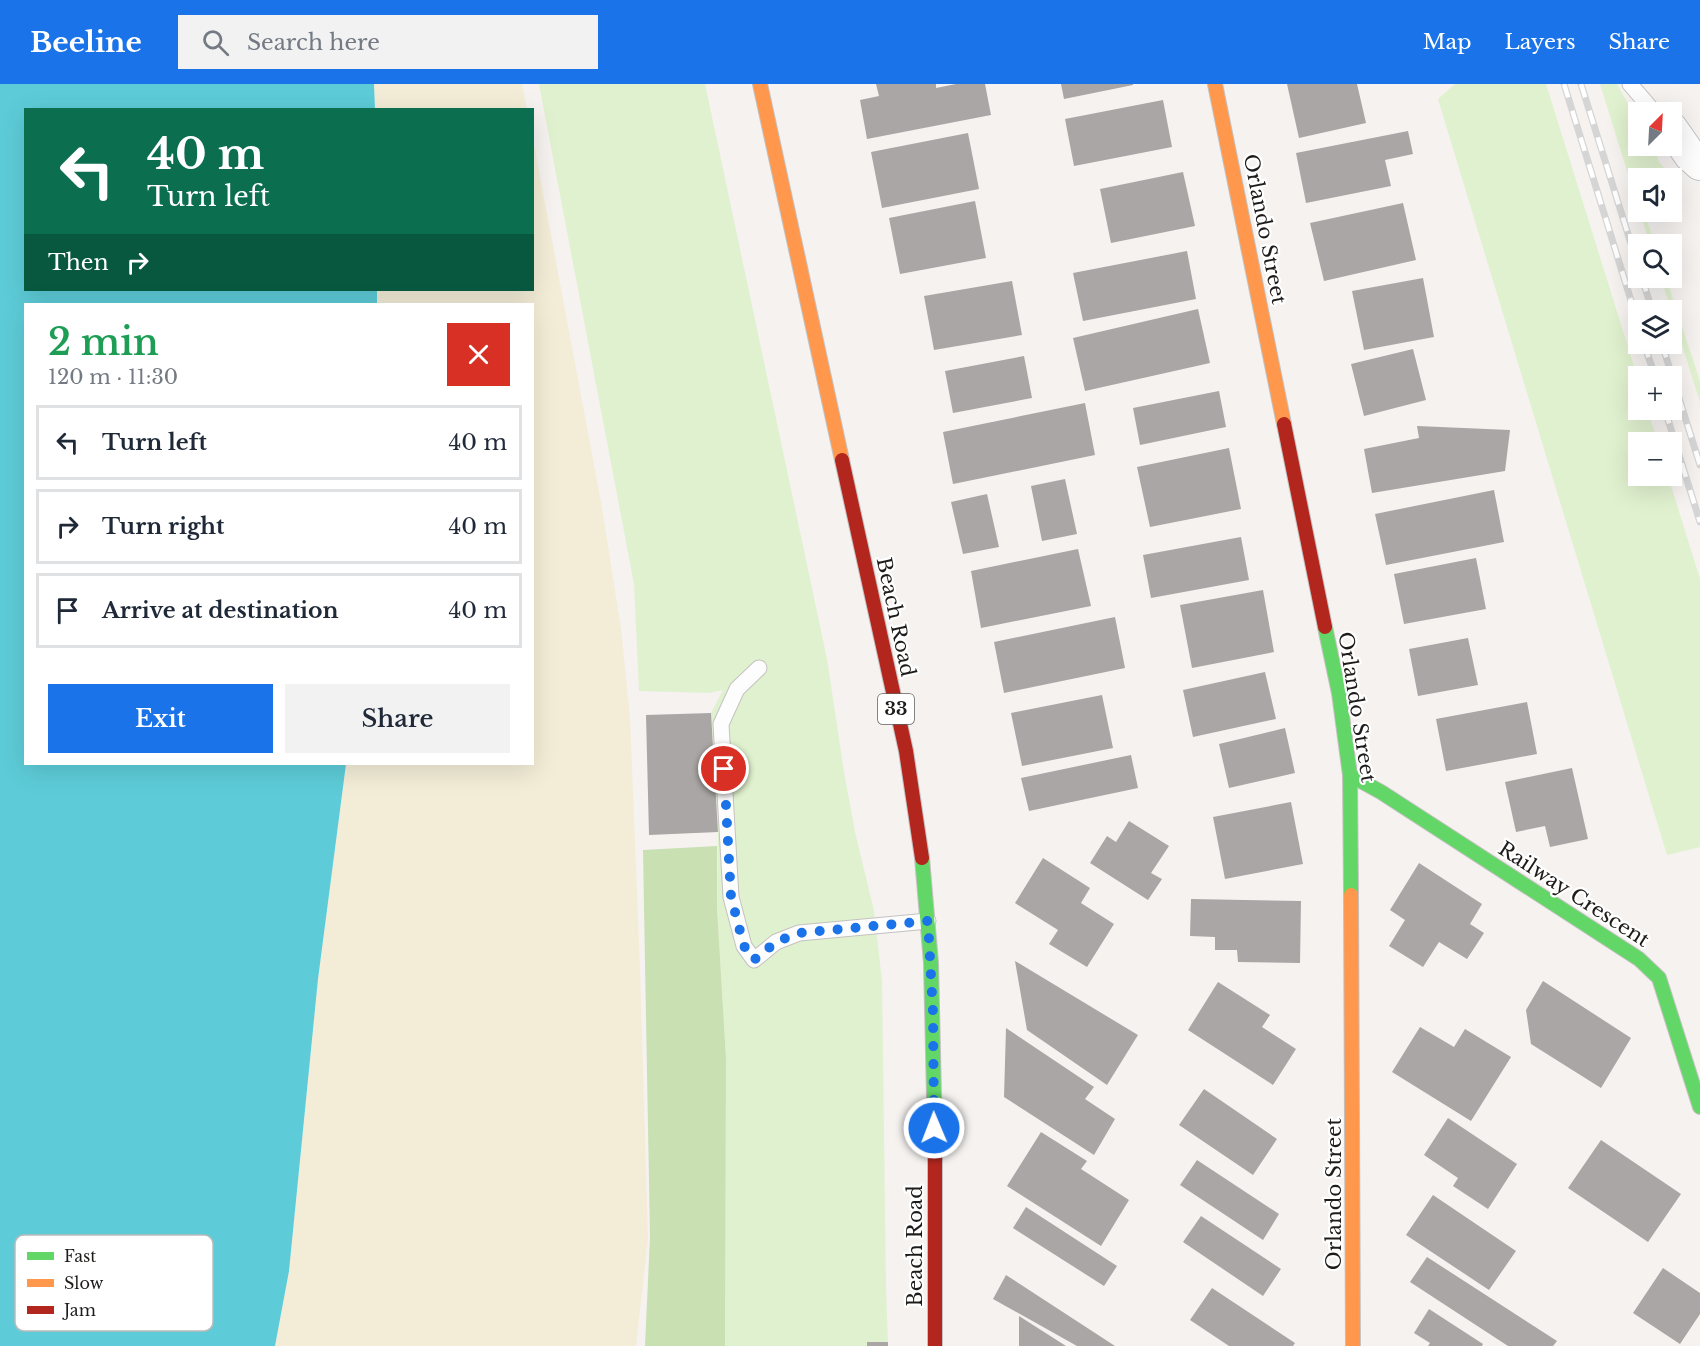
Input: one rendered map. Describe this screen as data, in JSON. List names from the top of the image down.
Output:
{
  "streets": {
    "street": [
      "Orlando Street",
      "Beach Road",
      "33",
      "Railway Crescent"
    ]
  },
  "crossings": [
    ["Orlando Street", "Railway Crescent"]
  ],
  "legend": ["Fast", "Slow", "Jam"],
  "north": "top right",
  "page": {
    "header": "Beeline",
    "search": "Search here",
    "nav": ["Map", "Layers", "Share"],
    "map_buttons": ["+", "−"],
    "turn": ["40 m", "Turn left"],
    "then": "Then",
    "heading": ["2 min", "120 m · 11:30"],
    "list": [
      {
        "name": "Turn left",
        "value": "40 m"
      },
      {
        "name": "Turn right",
        "value": "40 m"
      },
      {
        "name": "Arrive at destination",
        "value": "40 m"
      }
    ],
    "buttons": ["Exit", "Share"]
  }
}
